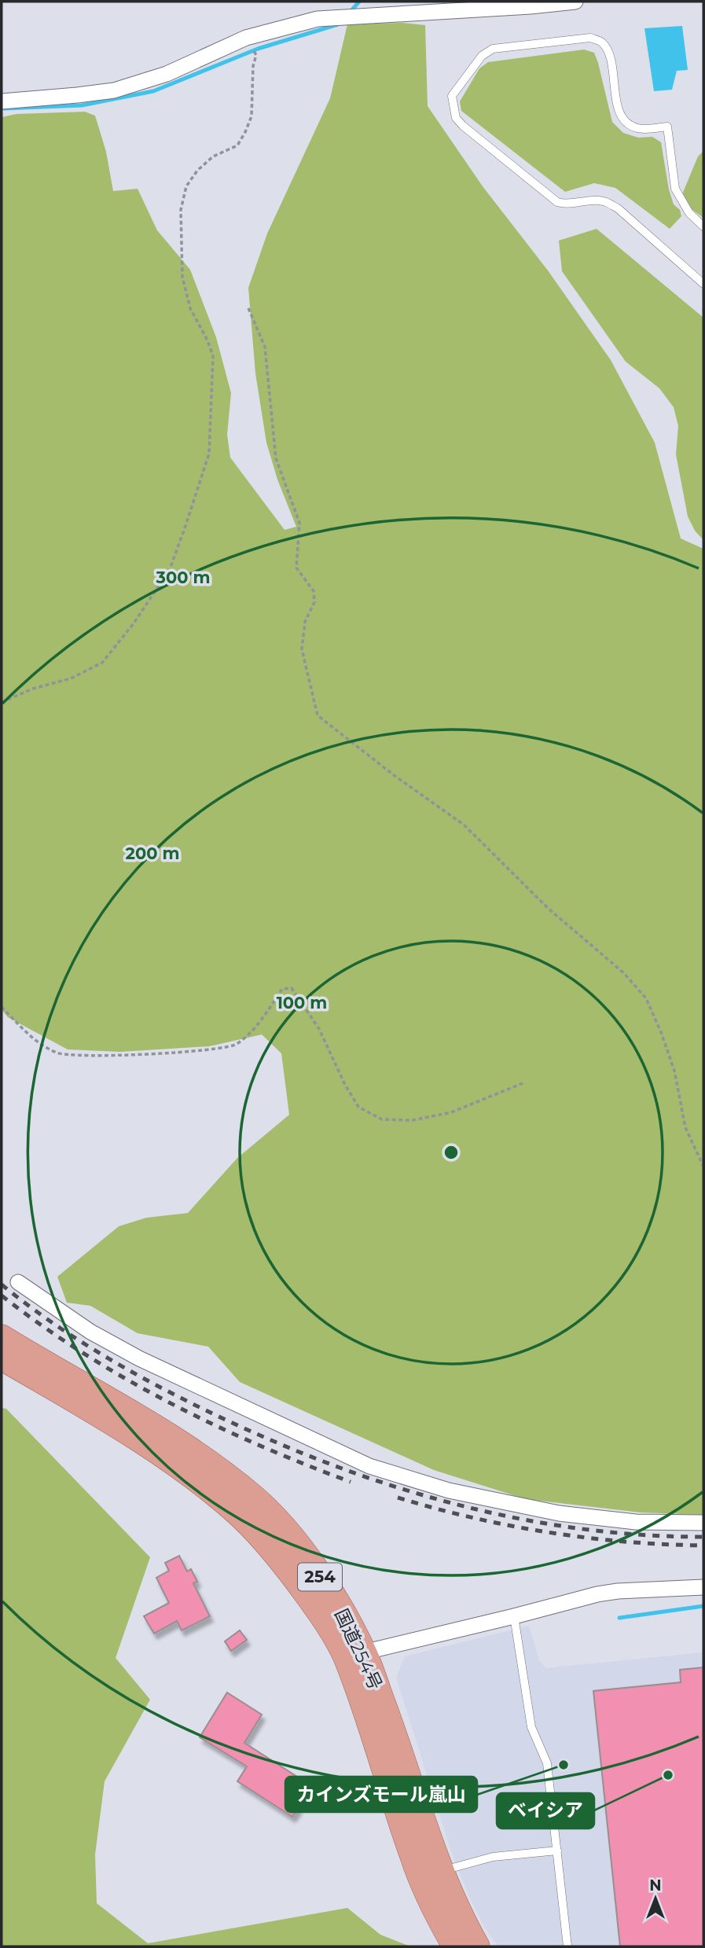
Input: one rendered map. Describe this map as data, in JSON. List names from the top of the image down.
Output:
{
  "streets": {
    "highway": ["254", "国道254号"]
  },
  "places": ["カインズモール嵐山", "ベイシア"],
  "north": "top",
  "rings": ["300 m", "200 m", "100 m"]
}
